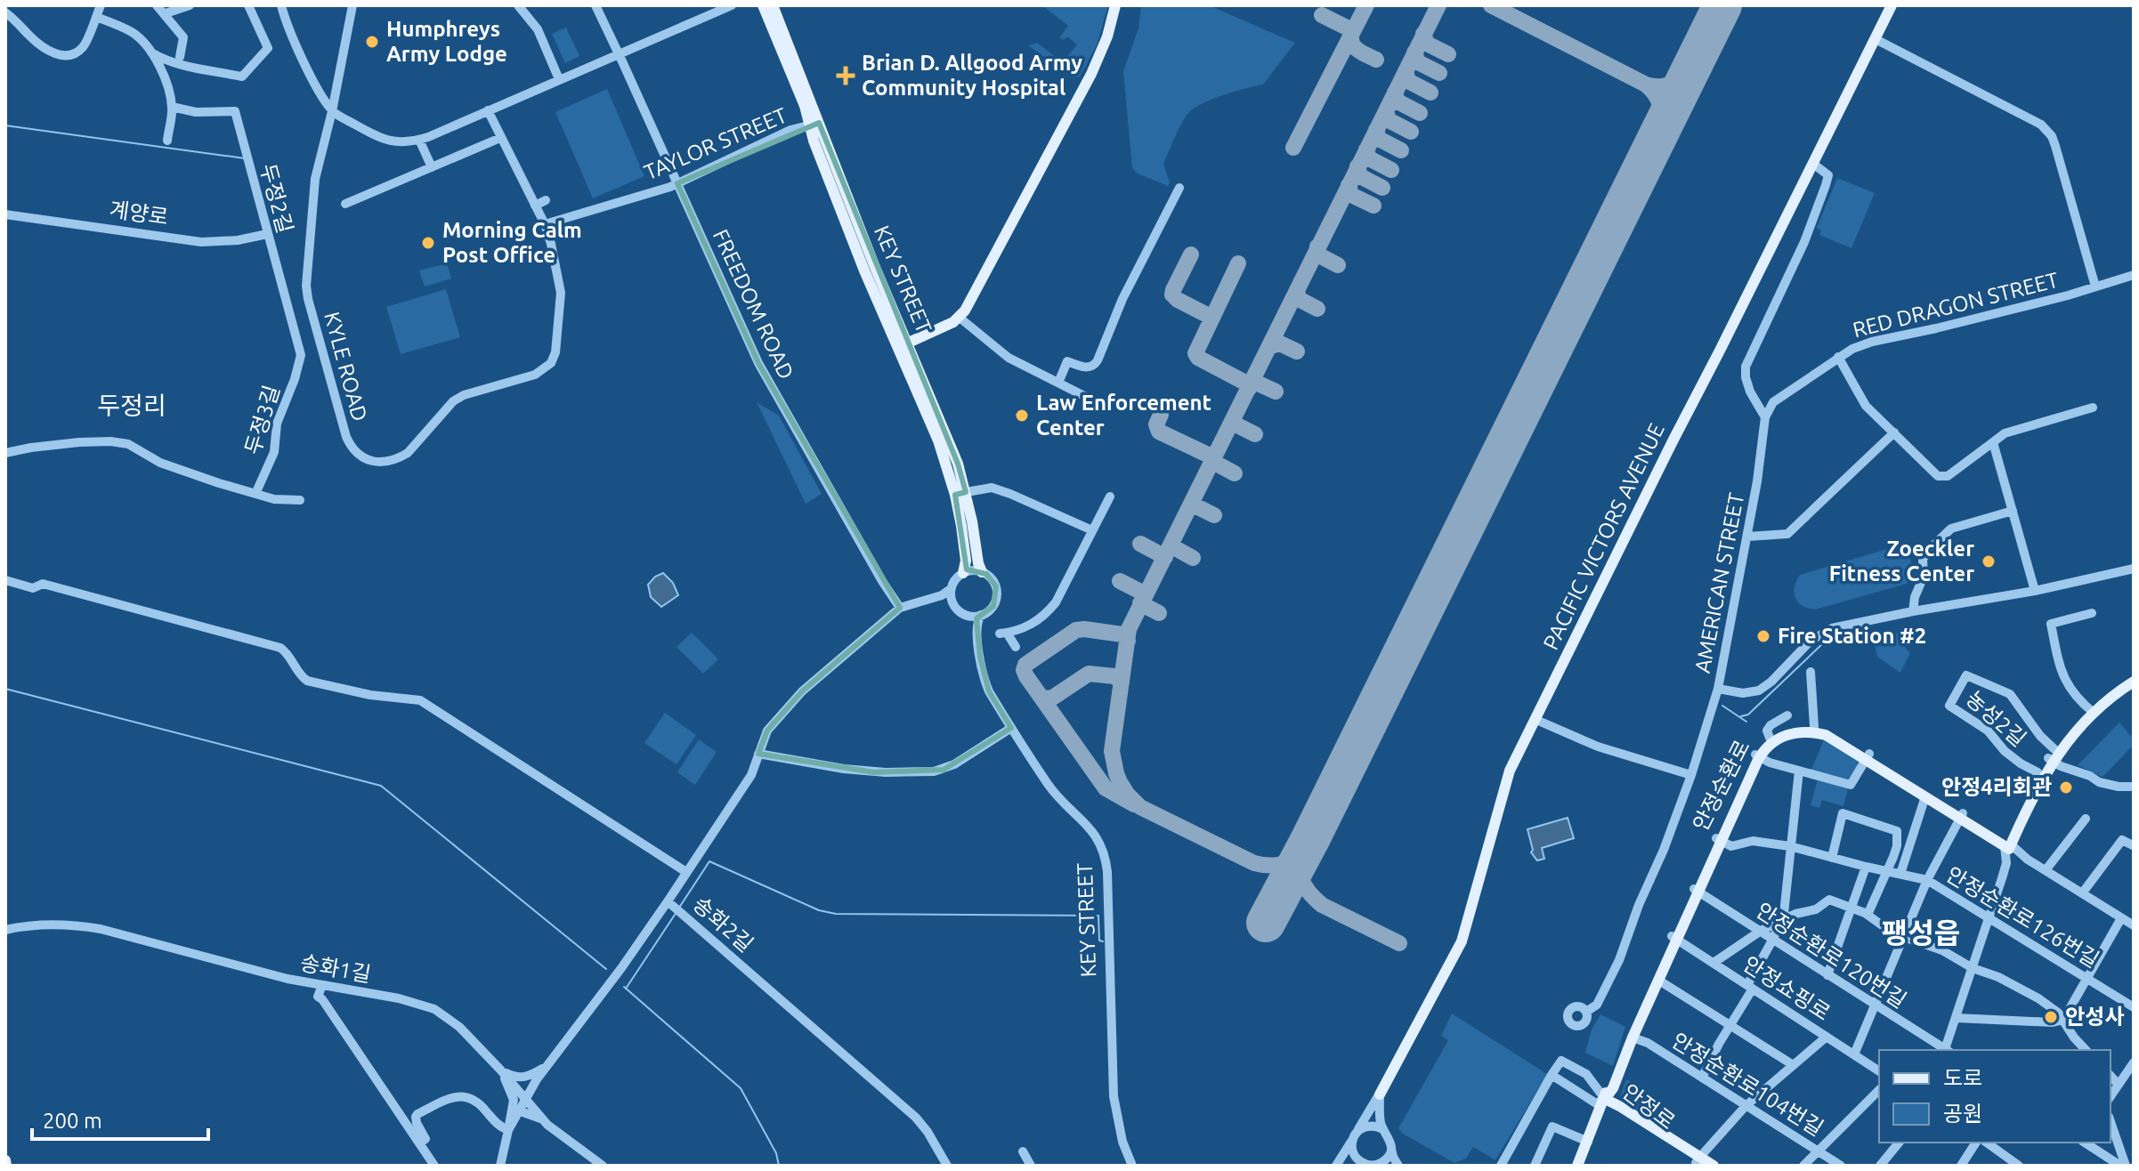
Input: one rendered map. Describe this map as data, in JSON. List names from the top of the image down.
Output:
{
  "streets": {
    "main road": [
      "KEY STREET",
      "PACIFIC VICTORS AVENUE",
      "안정순환로",
      "안정로"
    ],
    "street": [
      "TAYLOR STREET",
      "두정2길",
      "계양로",
      "FREEDOM ROAD",
      "RED DRAGON STREET",
      "KYLE ROAD",
      "두정3길",
      "AMERICAN STREET",
      "농성2길",
      "안정순환로126번길",
      "송화2길",
      "안정순환로120번길",
      "송화1길",
      "안정쇼핑로",
      "안정순환로104번길"
    ]
  },
  "crossings": [
    ["TAYLOR STREET", "KEY STREET"],
    ["TAYLOR STREET", "FREEDOM ROAD"],
    ["TAYLOR STREET", "KYLE ROAD"],
    ["두정2길", "계양로"],
    ["두정2길", "두정3길"],
    ["RED DRAGON STREET", "AMERICAN STREET"],
    ["안정순환로", "안정순환로126번길"],
    ["안정순환로", "안정순환로120번길"],
    ["안정순환로", "안정쇼핑로"],
    ["안정순환로", "안정순환로104번길"],
    ["안정순환로", "안정로"],
    ["송화2길", "송화1길"]
  ],
  "districts": ["두정리", "팽성읍"],
  "places": {
    "other": [
      "Humphreys Army Lodge",
      "Morning Calm Post Office",
      "Law Enforcement Center",
      "Zoeckler Fitness Center",
      "Fire Station #2",
      "안정4리회관",
      "안성사"
    ],
    "health": ["Brian D. Allgood Army Community Hospital"]
  },
  "legend": ["도로", "공원"],
  "scale_bar": "200 m"
}
